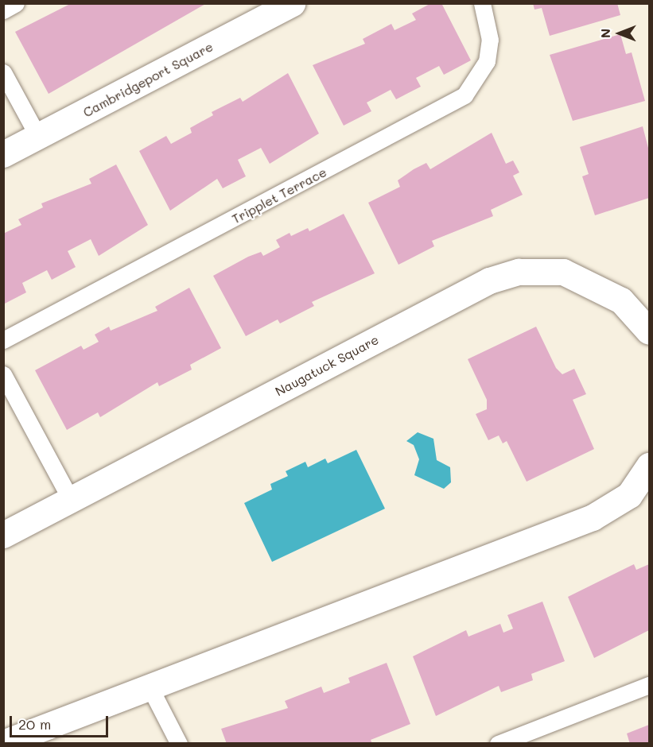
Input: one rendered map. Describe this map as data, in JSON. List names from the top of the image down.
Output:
{
  "streets": {
    "street": ["Cambridgeport Square", "Naugatuck Square"],
    "lane": ["Tripplet Terrace"]
  },
  "scale_bar": "20 m",
  "north": "left"
}
